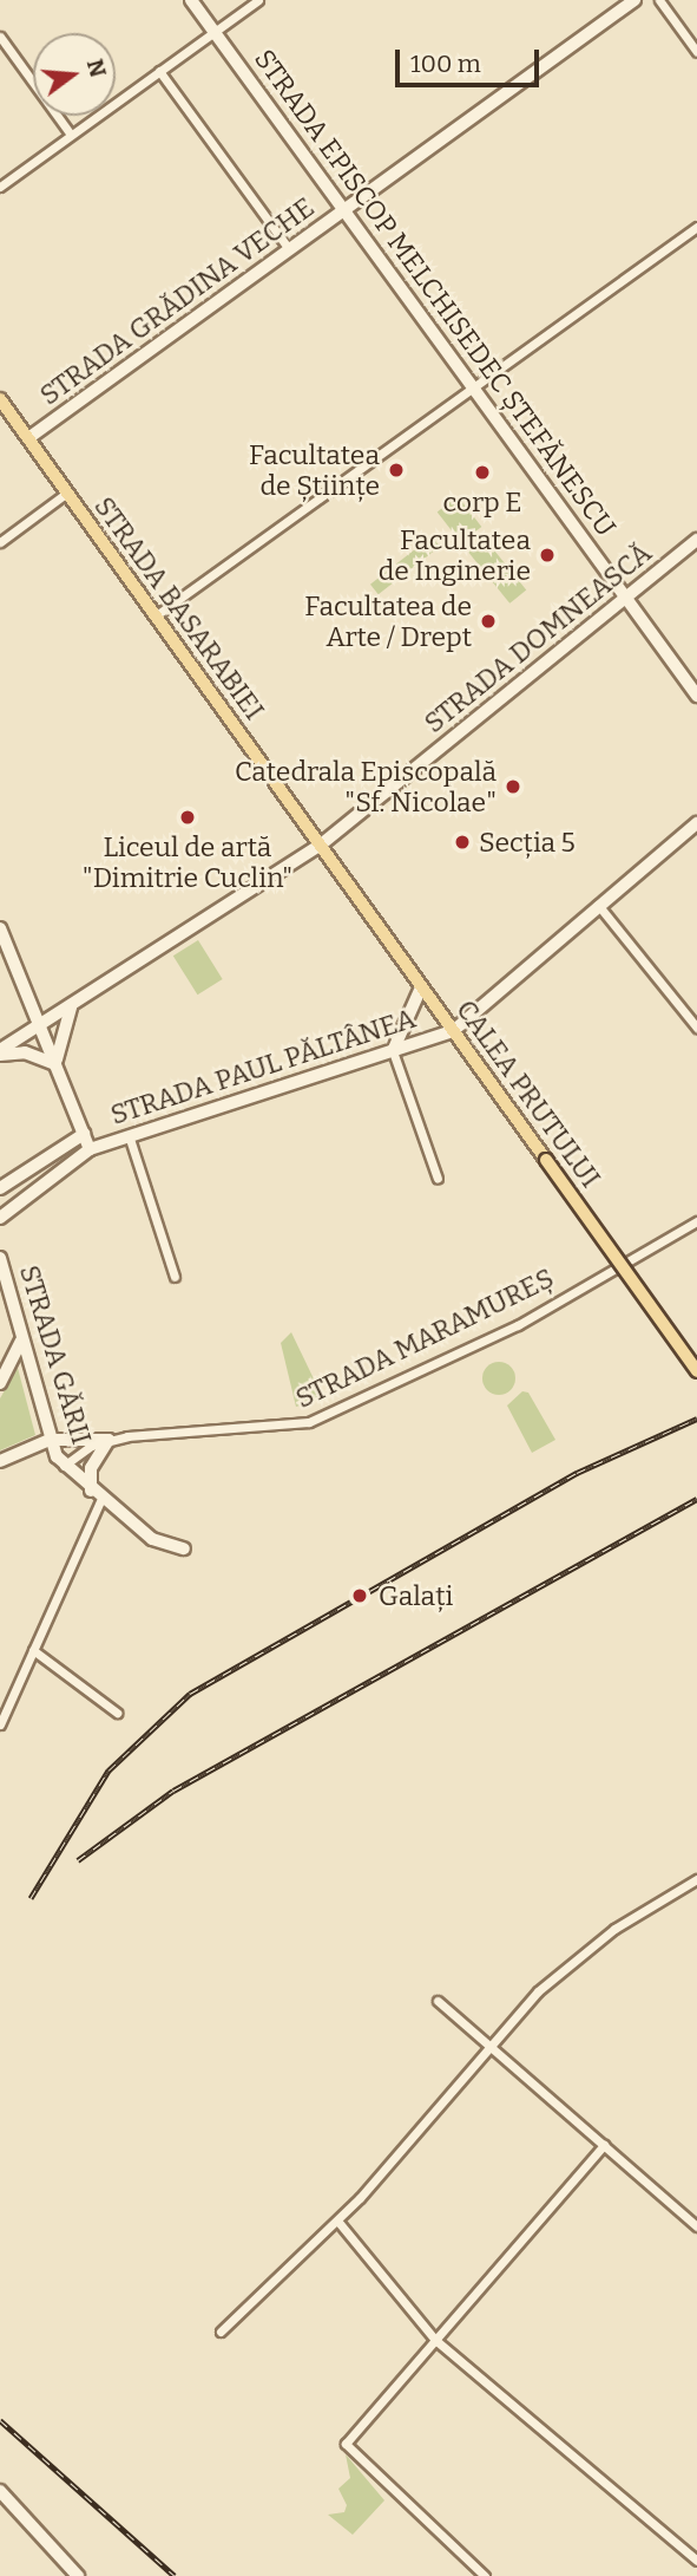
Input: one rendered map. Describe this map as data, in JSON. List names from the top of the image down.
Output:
{
  "streets": {
    "main road": ["STRADA BASARABIEI", "CALEA PRUTULUI"],
    "street": [
      "STRADA EPISCOP MELCHISEDEC ȘTEFĂNESCU",
      "STRADA GRĂDINA VECHE",
      "STRADA DOMNEASCĂ",
      "STRADA PAUL PĂLTÂNEA",
      "STRADA MARAMUREȘ",
      "STRADA GĂRII"
    ]
  },
  "crossings": [
    ["STRADA EPISCOP MELCHISEDEC ȘTEFĂNESCU", "STRADA GRĂDINA VECHE"],
    ["STRADA EPISCOP MELCHISEDEC ȘTEFĂNESCU", "STRADA DOMNEASCĂ"],
    ["STRADA GRĂDINA VECHE", "STRADA BASARABIEI"],
    ["STRADA BASARABIEI", "STRADA DOMNEASCĂ"],
    ["STRADA BASARABIEI", "CALEA PRUTULUI"],
    ["STRADA DOMNEASCĂ", "CALEA PRUTULUI"],
    ["STRADA PAUL PĂLTÂNEA", "CALEA PRUTULUI"],
    ["STRADA MARAMUREȘ", "STRADA GĂRII"]
  ],
  "places": [
    "Facultatea de Științe",
    "corp E",
    "Facultatea de Inginerie",
    "Facultatea de Arte / Drept",
    "Catedrala Episcopală \"Sf. Nicolae\"",
    "Liceul de artă \"Dimitrie Cuclin\"",
    "Secția 5",
    "Galați"
  ],
  "scale_bar": "100 m",
  "north": "right"
}
